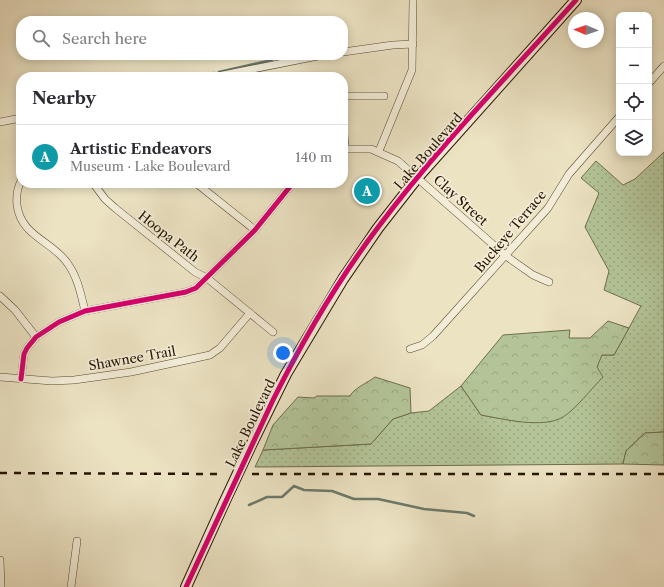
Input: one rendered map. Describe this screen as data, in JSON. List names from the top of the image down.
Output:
{
  "streets": {
    "main road": ["Lake Boulevard"],
    "street": [
      "Clay Street",
      "Buckeye Terrace",
      "Hoopa Path",
      "Shawnee Trail"
    ]
  },
  "crossings": [
    ["Lake Boulevard", "Clay Street"],
    ["Clay Street", "Buckeye Terrace"],
    ["Hoopa Path", "Shawnee Trail"]
  ],
  "north": "left",
  "page": {
    "map_buttons": ["+", "−"],
    "search": "Search here",
    "heading": "Nearby",
    "list": [
      {
        "mark": "A",
        "name": "Artistic Endeavors",
        "note": "Museum · Lake Boulevard",
        "value": "140 m"
      }
    ],
    "pins": "A"
  }
}
